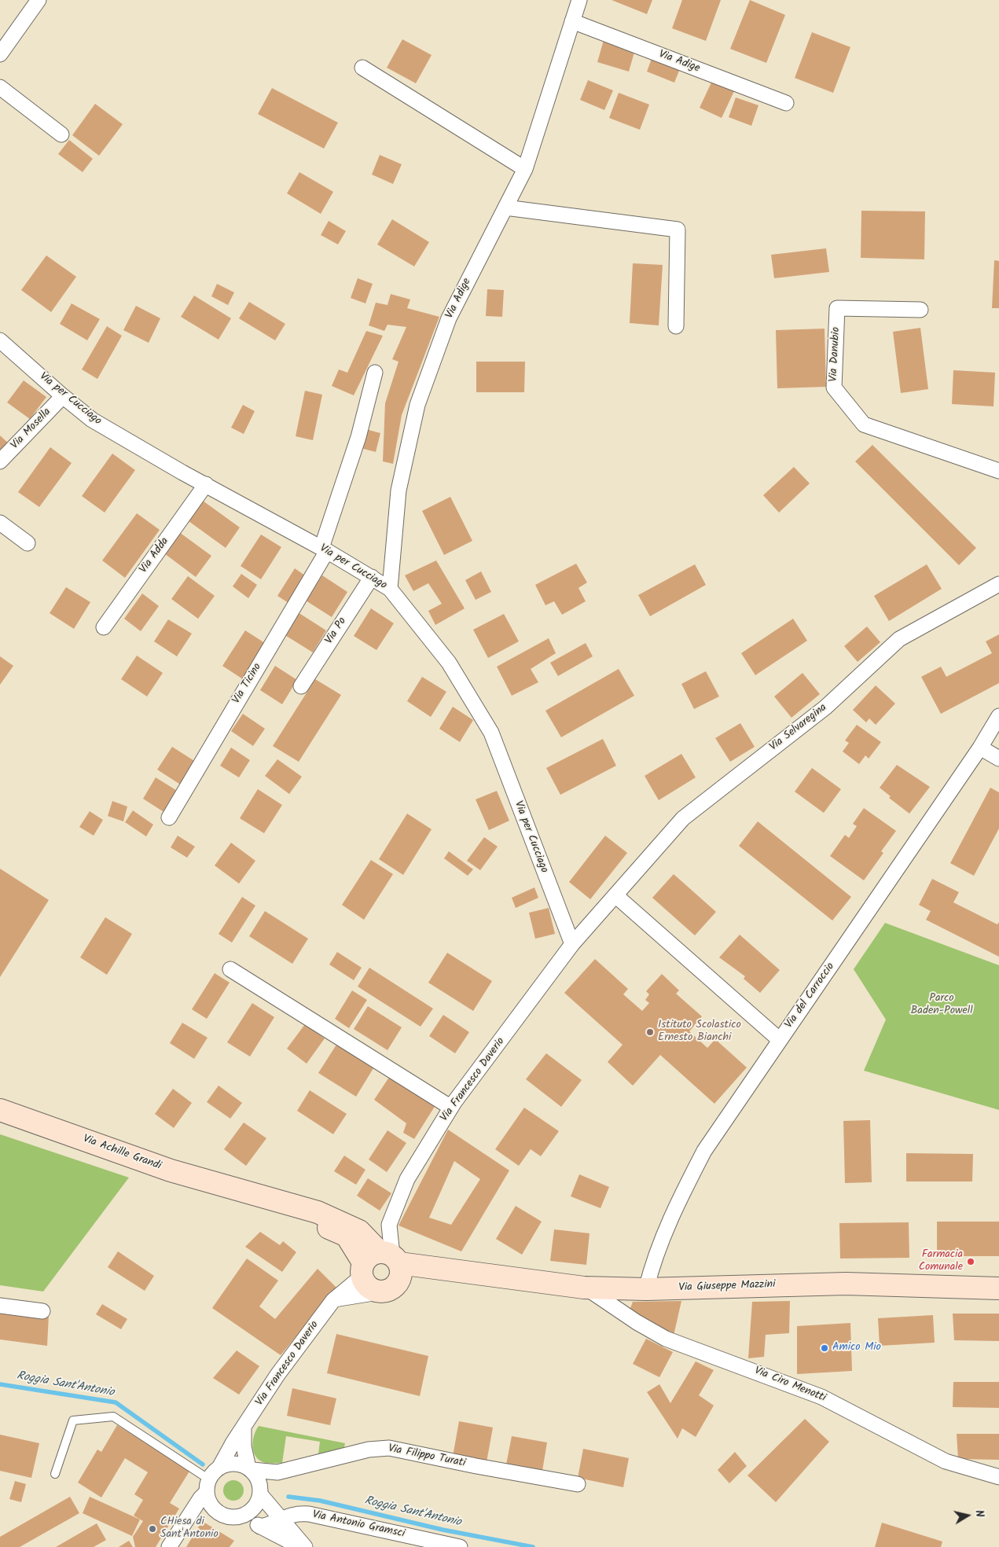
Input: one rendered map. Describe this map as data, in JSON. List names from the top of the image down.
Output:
{
  "streets": {
    "main road": ["Via Achille Grandi", "Via Giuseppe Mazzini"],
    "street": [
      "Via Adige",
      "Via Danubio",
      "Via per Cucciago",
      "Via Mosella",
      "Via Adda",
      "Via Po",
      "Via Ticino",
      "Via Selvaregina",
      "Via del Carroccio",
      "Via Francesco Daverio",
      "Via Ciro Menotti",
      "Via Filippo Turati",
      "Via Antonio Gramsci"
    ]
  },
  "crossings": [
    ["Via Adige", "Via per Cucciago"],
    ["Via per Cucciago", "Via Mosella"],
    ["Via per Cucciago", "Via Adda"],
    ["Via per Cucciago", "Via Po"],
    ["Via per Cucciago", "Via Ticino"],
    ["Via per Cucciago", "Via Selvaregina"],
    ["Via per Cucciago", "Via Francesco Daverio"],
    ["Via Selvaregina", "Via Francesco Daverio"],
    ["Via del Carroccio", "Via Giuseppe Mazzini"],
    ["Via Francesco Daverio", "Via Achille Grandi"],
    ["Via Francesco Daverio", "Via Giuseppe Mazzini"],
    ["Via Francesco Daverio", "Via Filippo Turati"],
    ["Via Achille Grandi", "Via Giuseppe Mazzini"],
    ["Via Giuseppe Mazzini", "Via Ciro Menotti"]
  ],
  "water": ["Roggia Sant'Antonio"],
  "parks": ["Parco Baden-Powell"],
  "places": [
    "Istituto Scolastico Ernesto Bianchi",
    "Farmacia Comunale",
    "Amico Mio",
    "CHiesa di Sant'Antonio"
  ],
  "north": "right"
}
